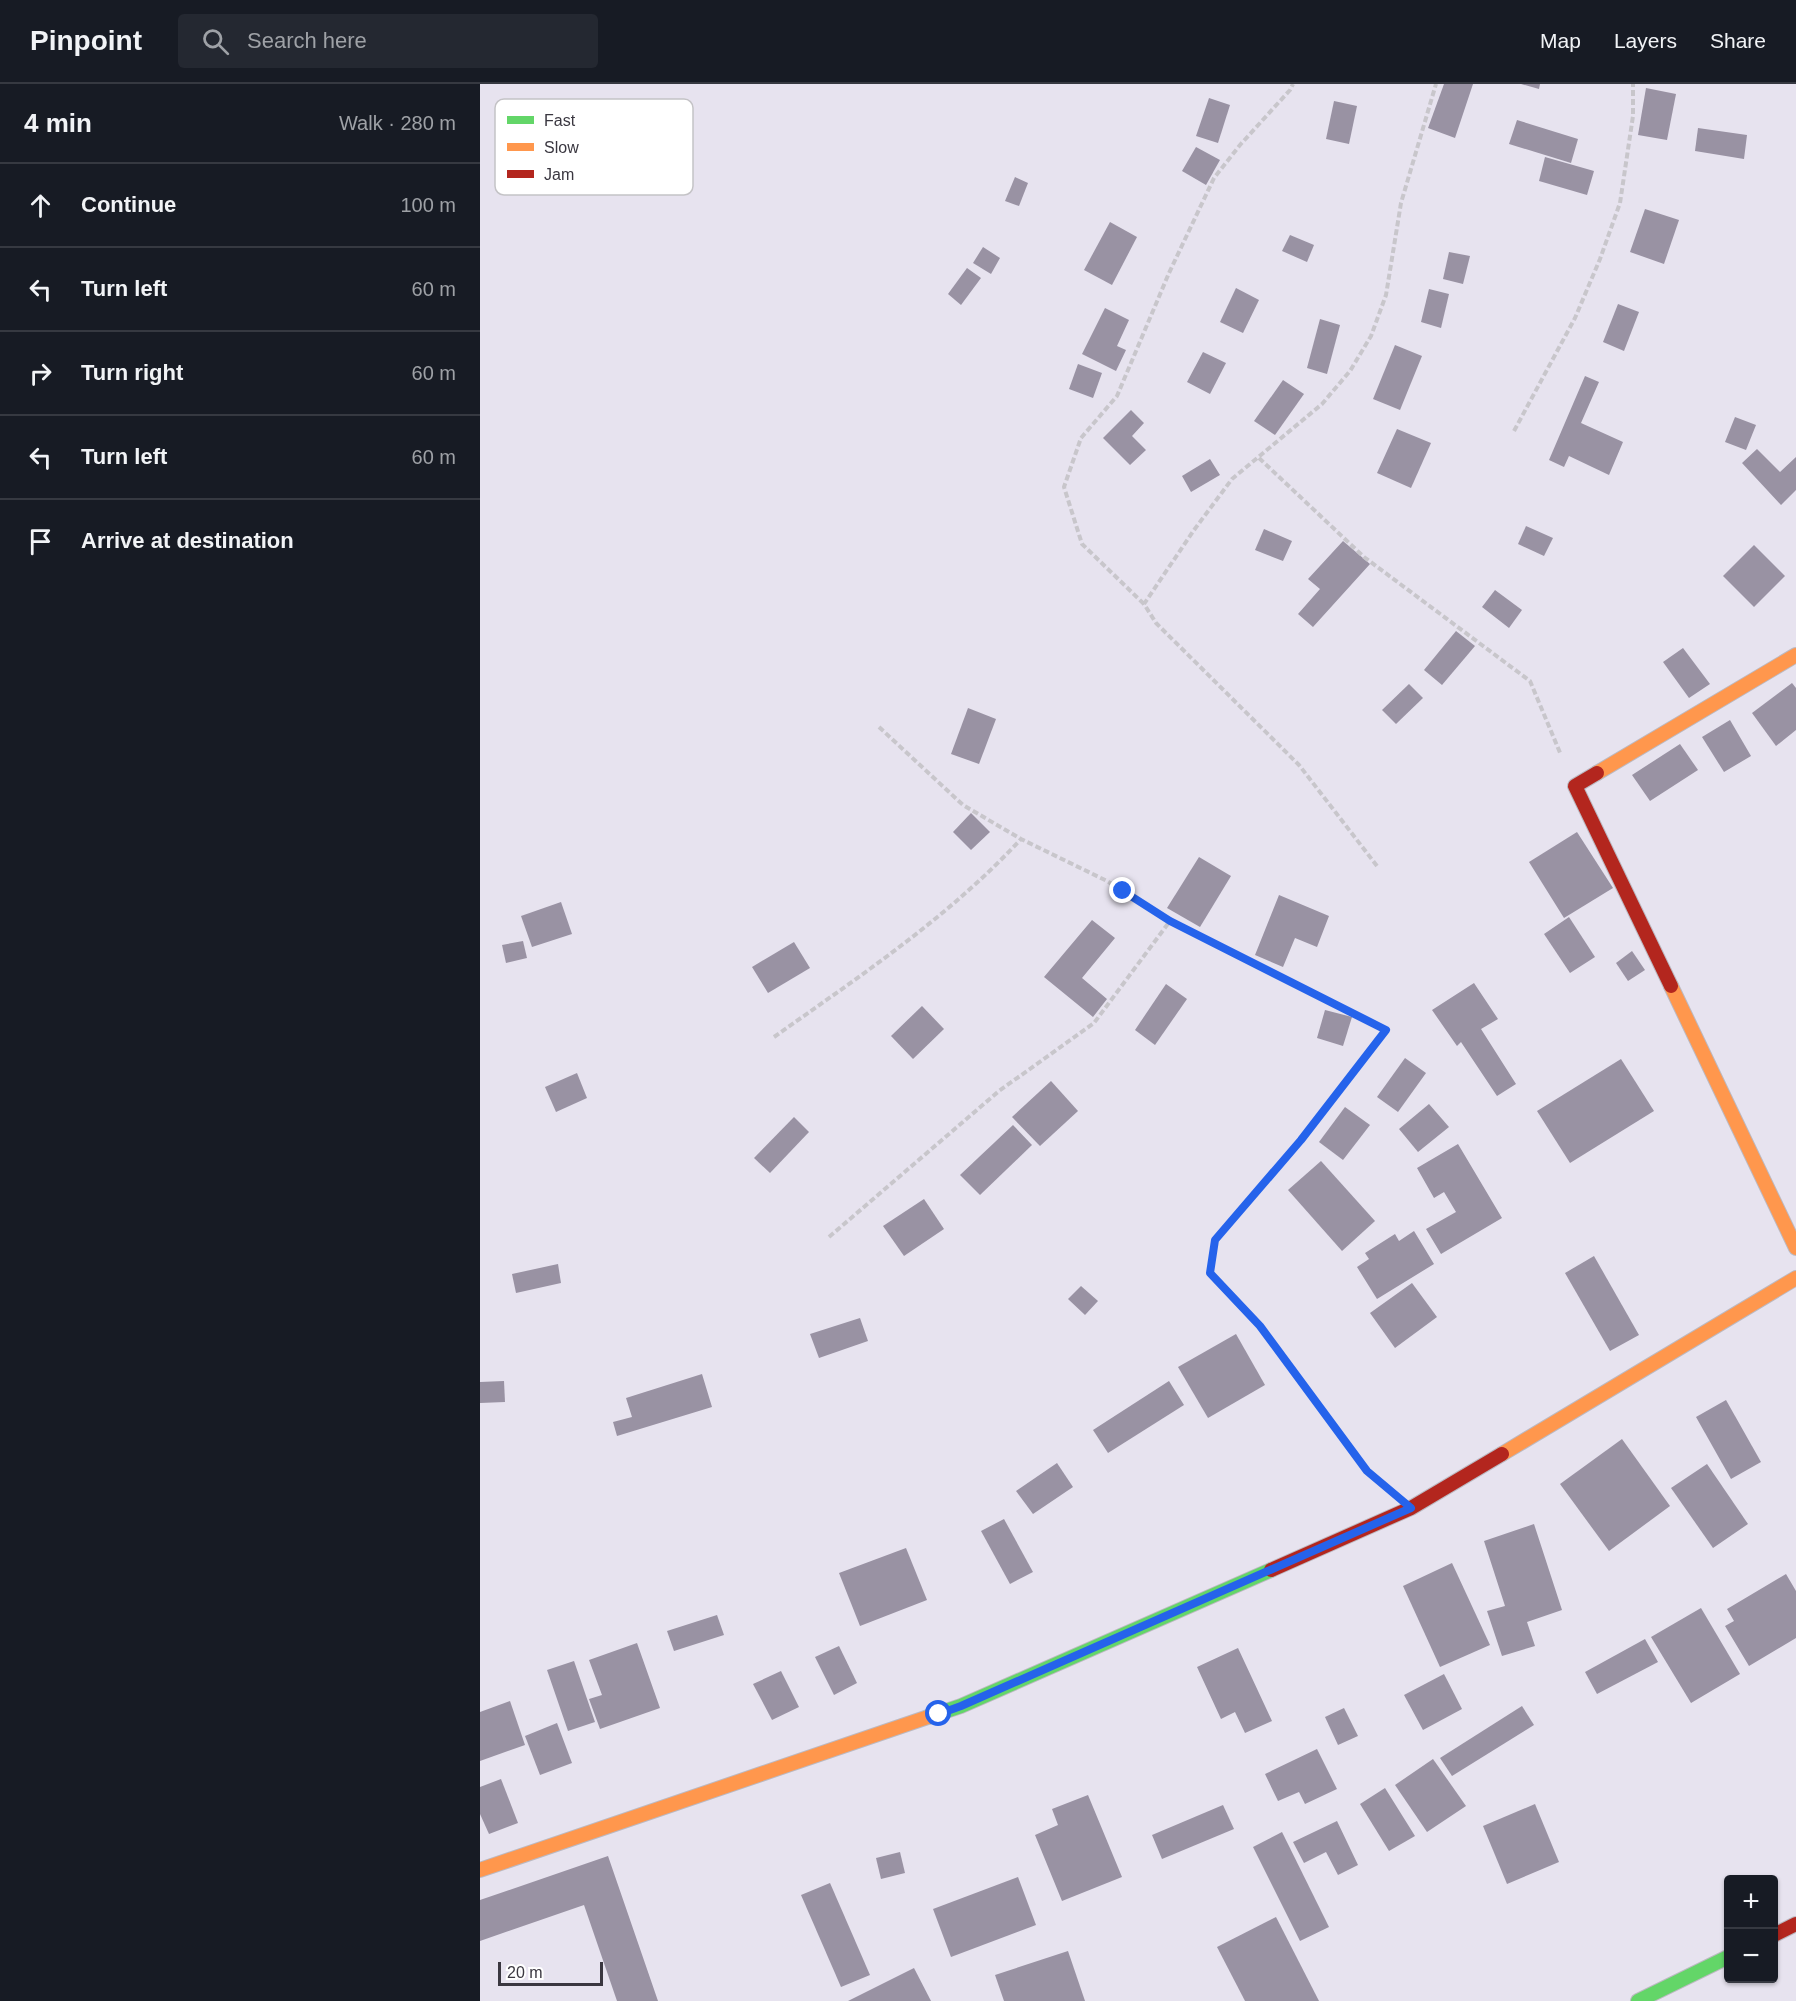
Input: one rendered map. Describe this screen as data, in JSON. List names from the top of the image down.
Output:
{
  "legend": ["Fast", "Slow", "Jam"],
  "scale_bar": "20 m",
  "page": {
    "header": "Pinpoint",
    "search": "Search here",
    "nav": ["Map", "Layers", "Share"],
    "heading": ["4 min", "Walk · 280 m"],
    "list": [
      ["Continue", "100 m"],
      ["Turn left", "60 m"],
      ["Turn right", "60 m"],
      ["Turn left", "60 m"],
      "Arrive at destination"
    ],
    "map_buttons": ["+", "−"],
    "scale": "20 m"
  }
}
